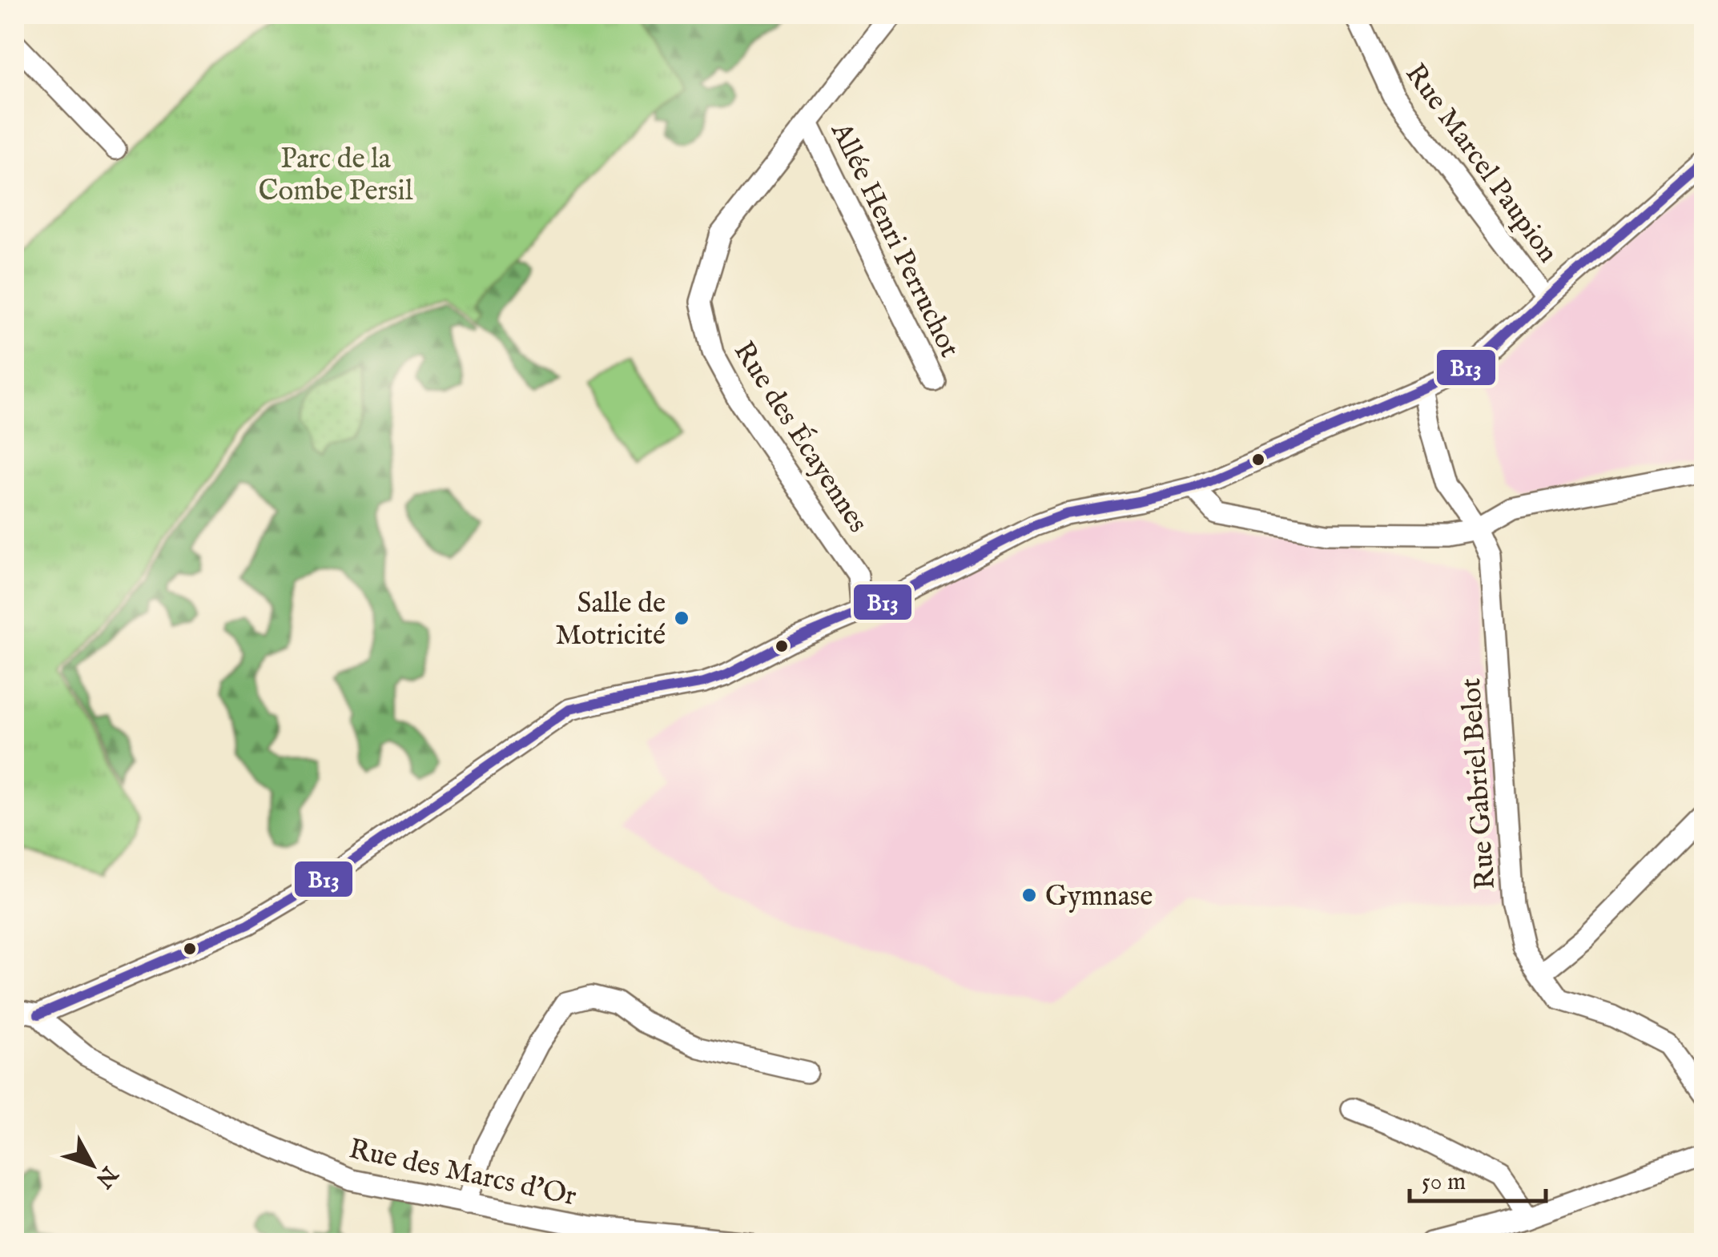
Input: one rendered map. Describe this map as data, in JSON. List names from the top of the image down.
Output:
{
  "streets": {
    "street": [
      "Rue Marcel Paupion",
      "Allée Henri Perruchot",
      "Rue des Écayennes",
      "Rue Gabriel Belot",
      "Rue des Marcs d'Or"
    ]
  },
  "crossings": [
    ["Allée Henri Perruchot", "Rue des Écayennes"]
  ],
  "parks": ["Parc de la Combe Persil"],
  "places": ["Salle de Motricité", "Gymnase"],
  "lines": ["transit line B13"],
  "scale_bar": "50 m",
  "north": "bottom right"
}
